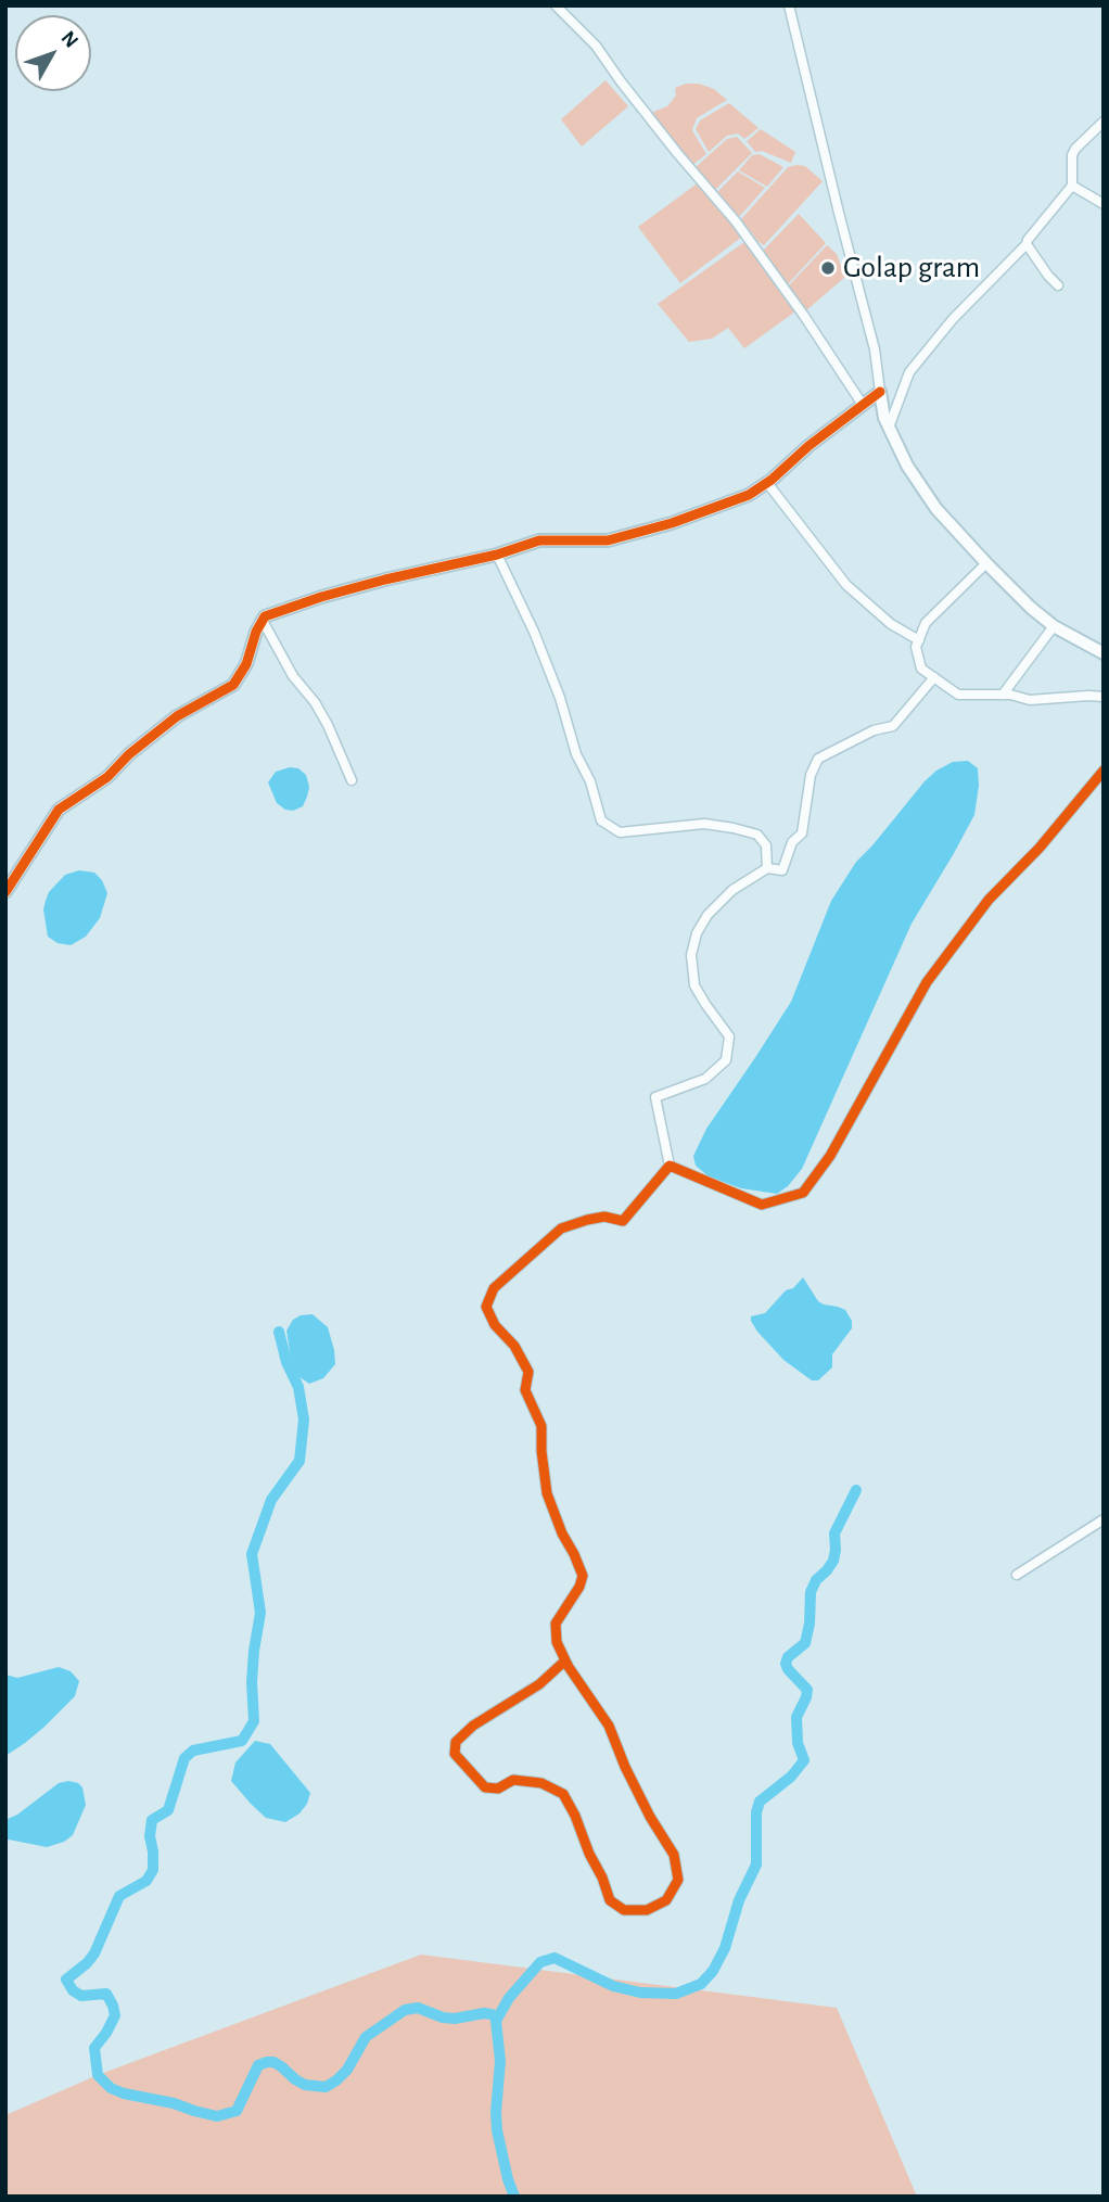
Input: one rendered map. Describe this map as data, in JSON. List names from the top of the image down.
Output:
{
  "places": ["Golap gram"],
  "north": "top right"
}
